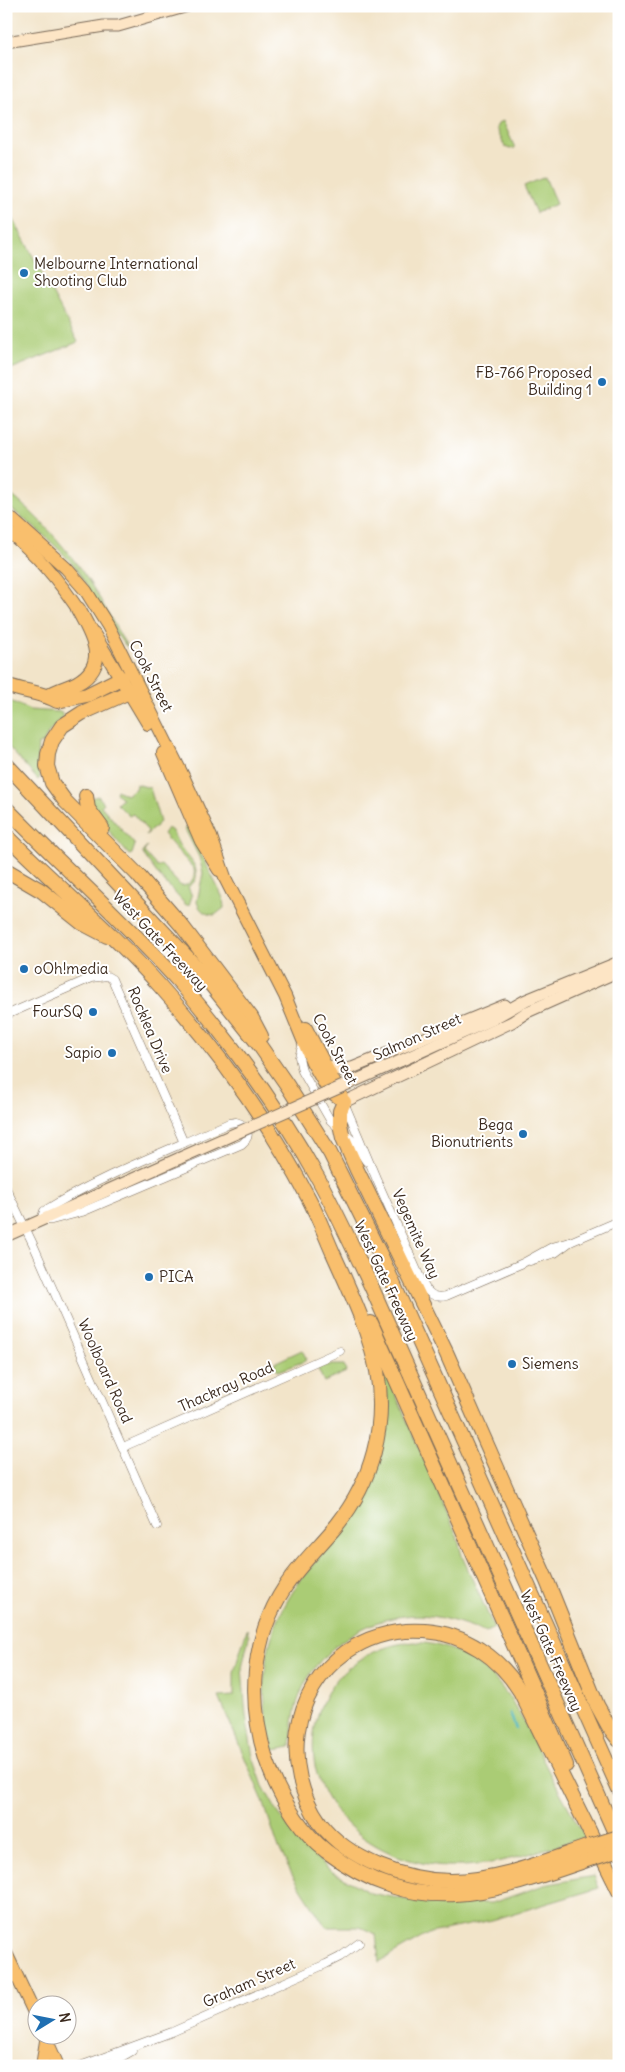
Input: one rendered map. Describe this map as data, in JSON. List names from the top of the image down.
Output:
{
  "streets": {
    "highway": ["West Gate Freeway"],
    "main road": ["Cook Street"],
    "street": [
      "Rocklea Drive",
      "Salmon Street",
      "Vegemite Way",
      "Woolboard Road",
      "Thackray Road",
      "Graham Street"
    ]
  },
  "crossings": [
    ["Cook Street", "Salmon Street"],
    ["Cook Street", "Vegemite Way"],
    ["Rocklea Drive", "Salmon Street"],
    ["Salmon Street", "Vegemite Way"],
    ["Salmon Street", "Woolboard Road"],
    ["Woolboard Road", "Thackray Road"]
  ],
  "places": [
    "Melbourne International Shooting Club",
    "FB-766 Proposed Building 1",
    "oOh!media",
    "FourSQ",
    "Sapio",
    "Bega Bionutrients",
    "PICA",
    "Siemens"
  ],
  "north": "right"
}
